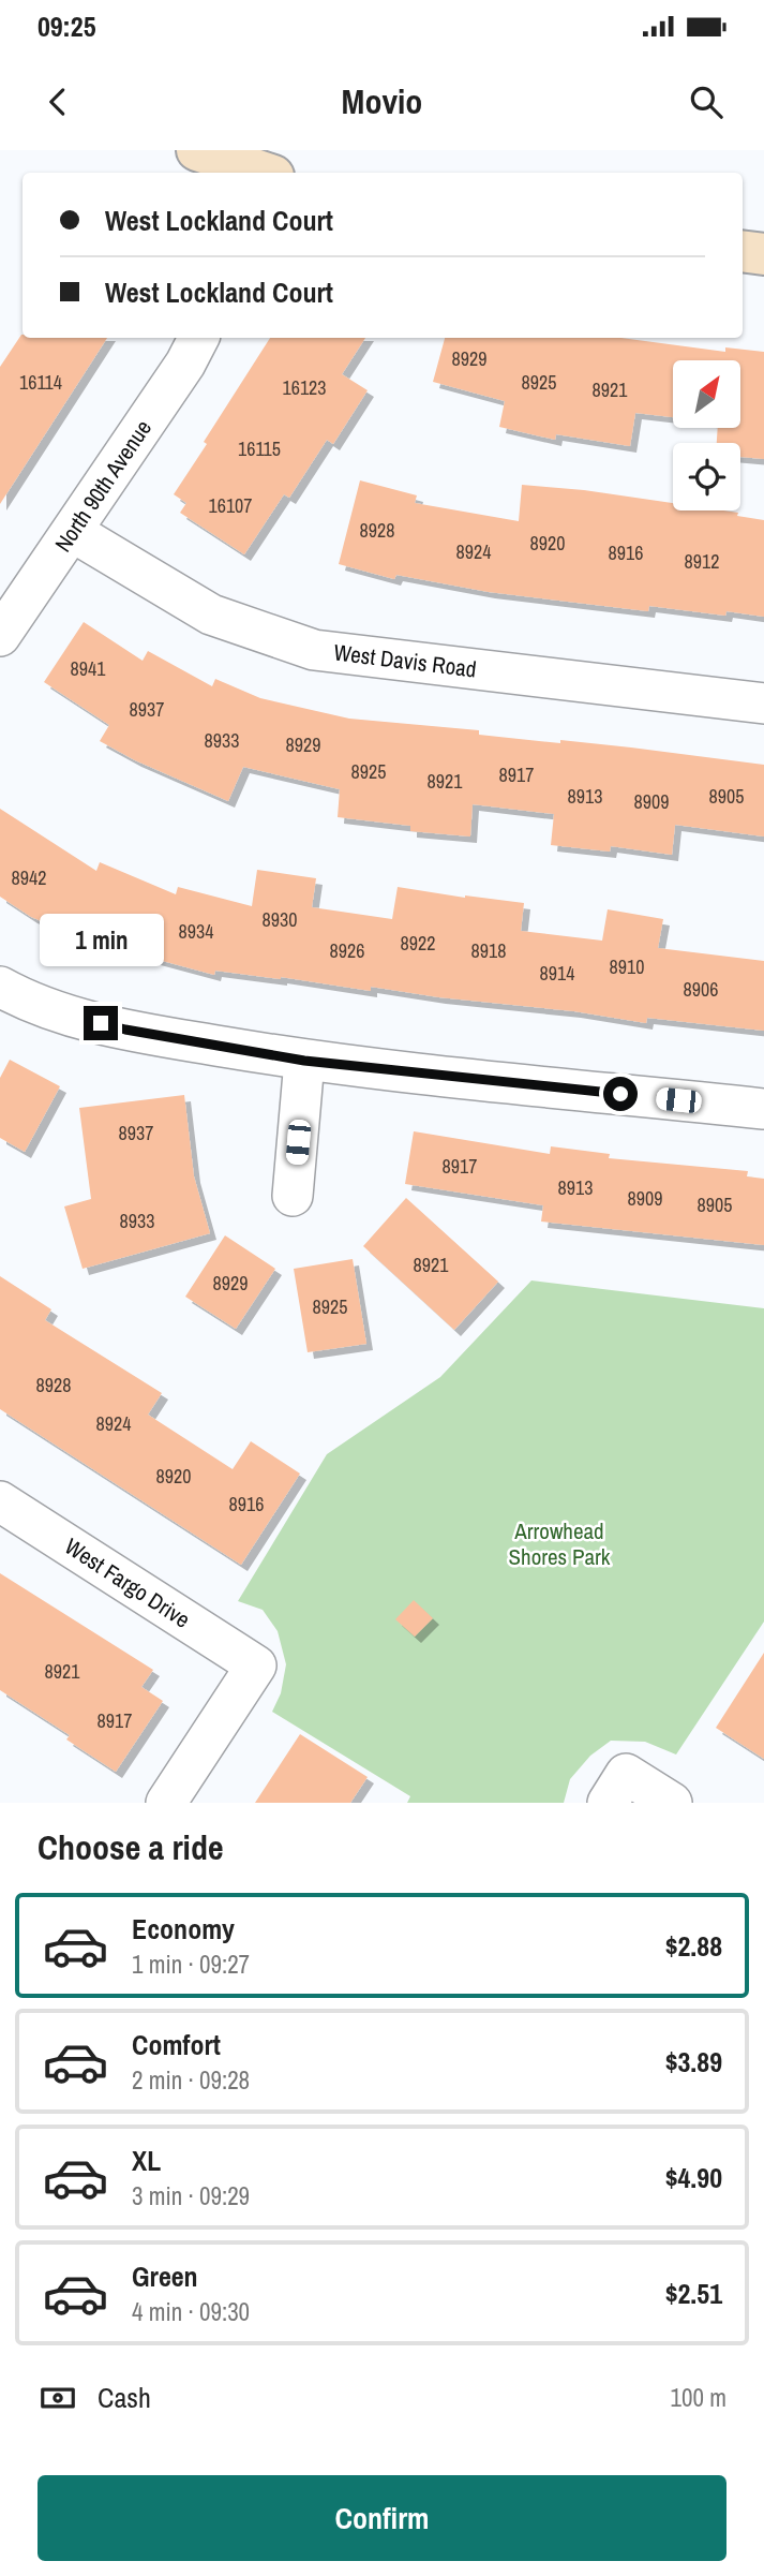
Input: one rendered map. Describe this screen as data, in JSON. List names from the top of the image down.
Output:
{
  "streets": {
    "street": ["North 90th Avenue", "West Davis Road", "West Fargo Drive"]
  },
  "crossings": [
    ["North 90th Avenue", "West Davis Road"]
  ],
  "parks": ["Arrowhead Shores Park"],
  "house_numbers": [
    "8929",
    "16114",
    "8925",
    "16123",
    "8921",
    "16115",
    "16107",
    "8928",
    "8920",
    "8924",
    "8916",
    "8912",
    "8941",
    "8937",
    "8933",
    "8929",
    "8925",
    "8917",
    "8921",
    "8913",
    "8905",
    "8909",
    "8942",
    "8930",
    "8934",
    "8922",
    "8926",
    "8918",
    "8910",
    "8914",
    "8906",
    "8937",
    "8917",
    "8913",
    "8909",
    "8905",
    "8933",
    "8921",
    "8929",
    "8925",
    "8928",
    "8924",
    "8920",
    "8916",
    "8921",
    "8917"
  ],
  "north": "top right",
  "page": {
    "status": "09:25",
    "header": "Movio",
    "banner": ["West Lockland Court", "West Lockland Court"],
    "bubble": "1 min",
    "heading": "Choose a ride",
    "list": [
      {
        "name": "Economy",
        "note": "1 min · 09:27",
        "value": "$2.88"
      },
      {
        "name": "Comfort",
        "note": "2 min · 09:28",
        "value": "$3.89"
      },
      {
        "name": "XL",
        "note": "3 min · 09:29",
        "value": "$4.90"
      },
      {
        "name": "Green",
        "note": "4 min · 09:30",
        "value": "$2.51"
      }
    ],
    "pay": ["Cash", "100 m"],
    "buttons": "Confirm"
  }
}
